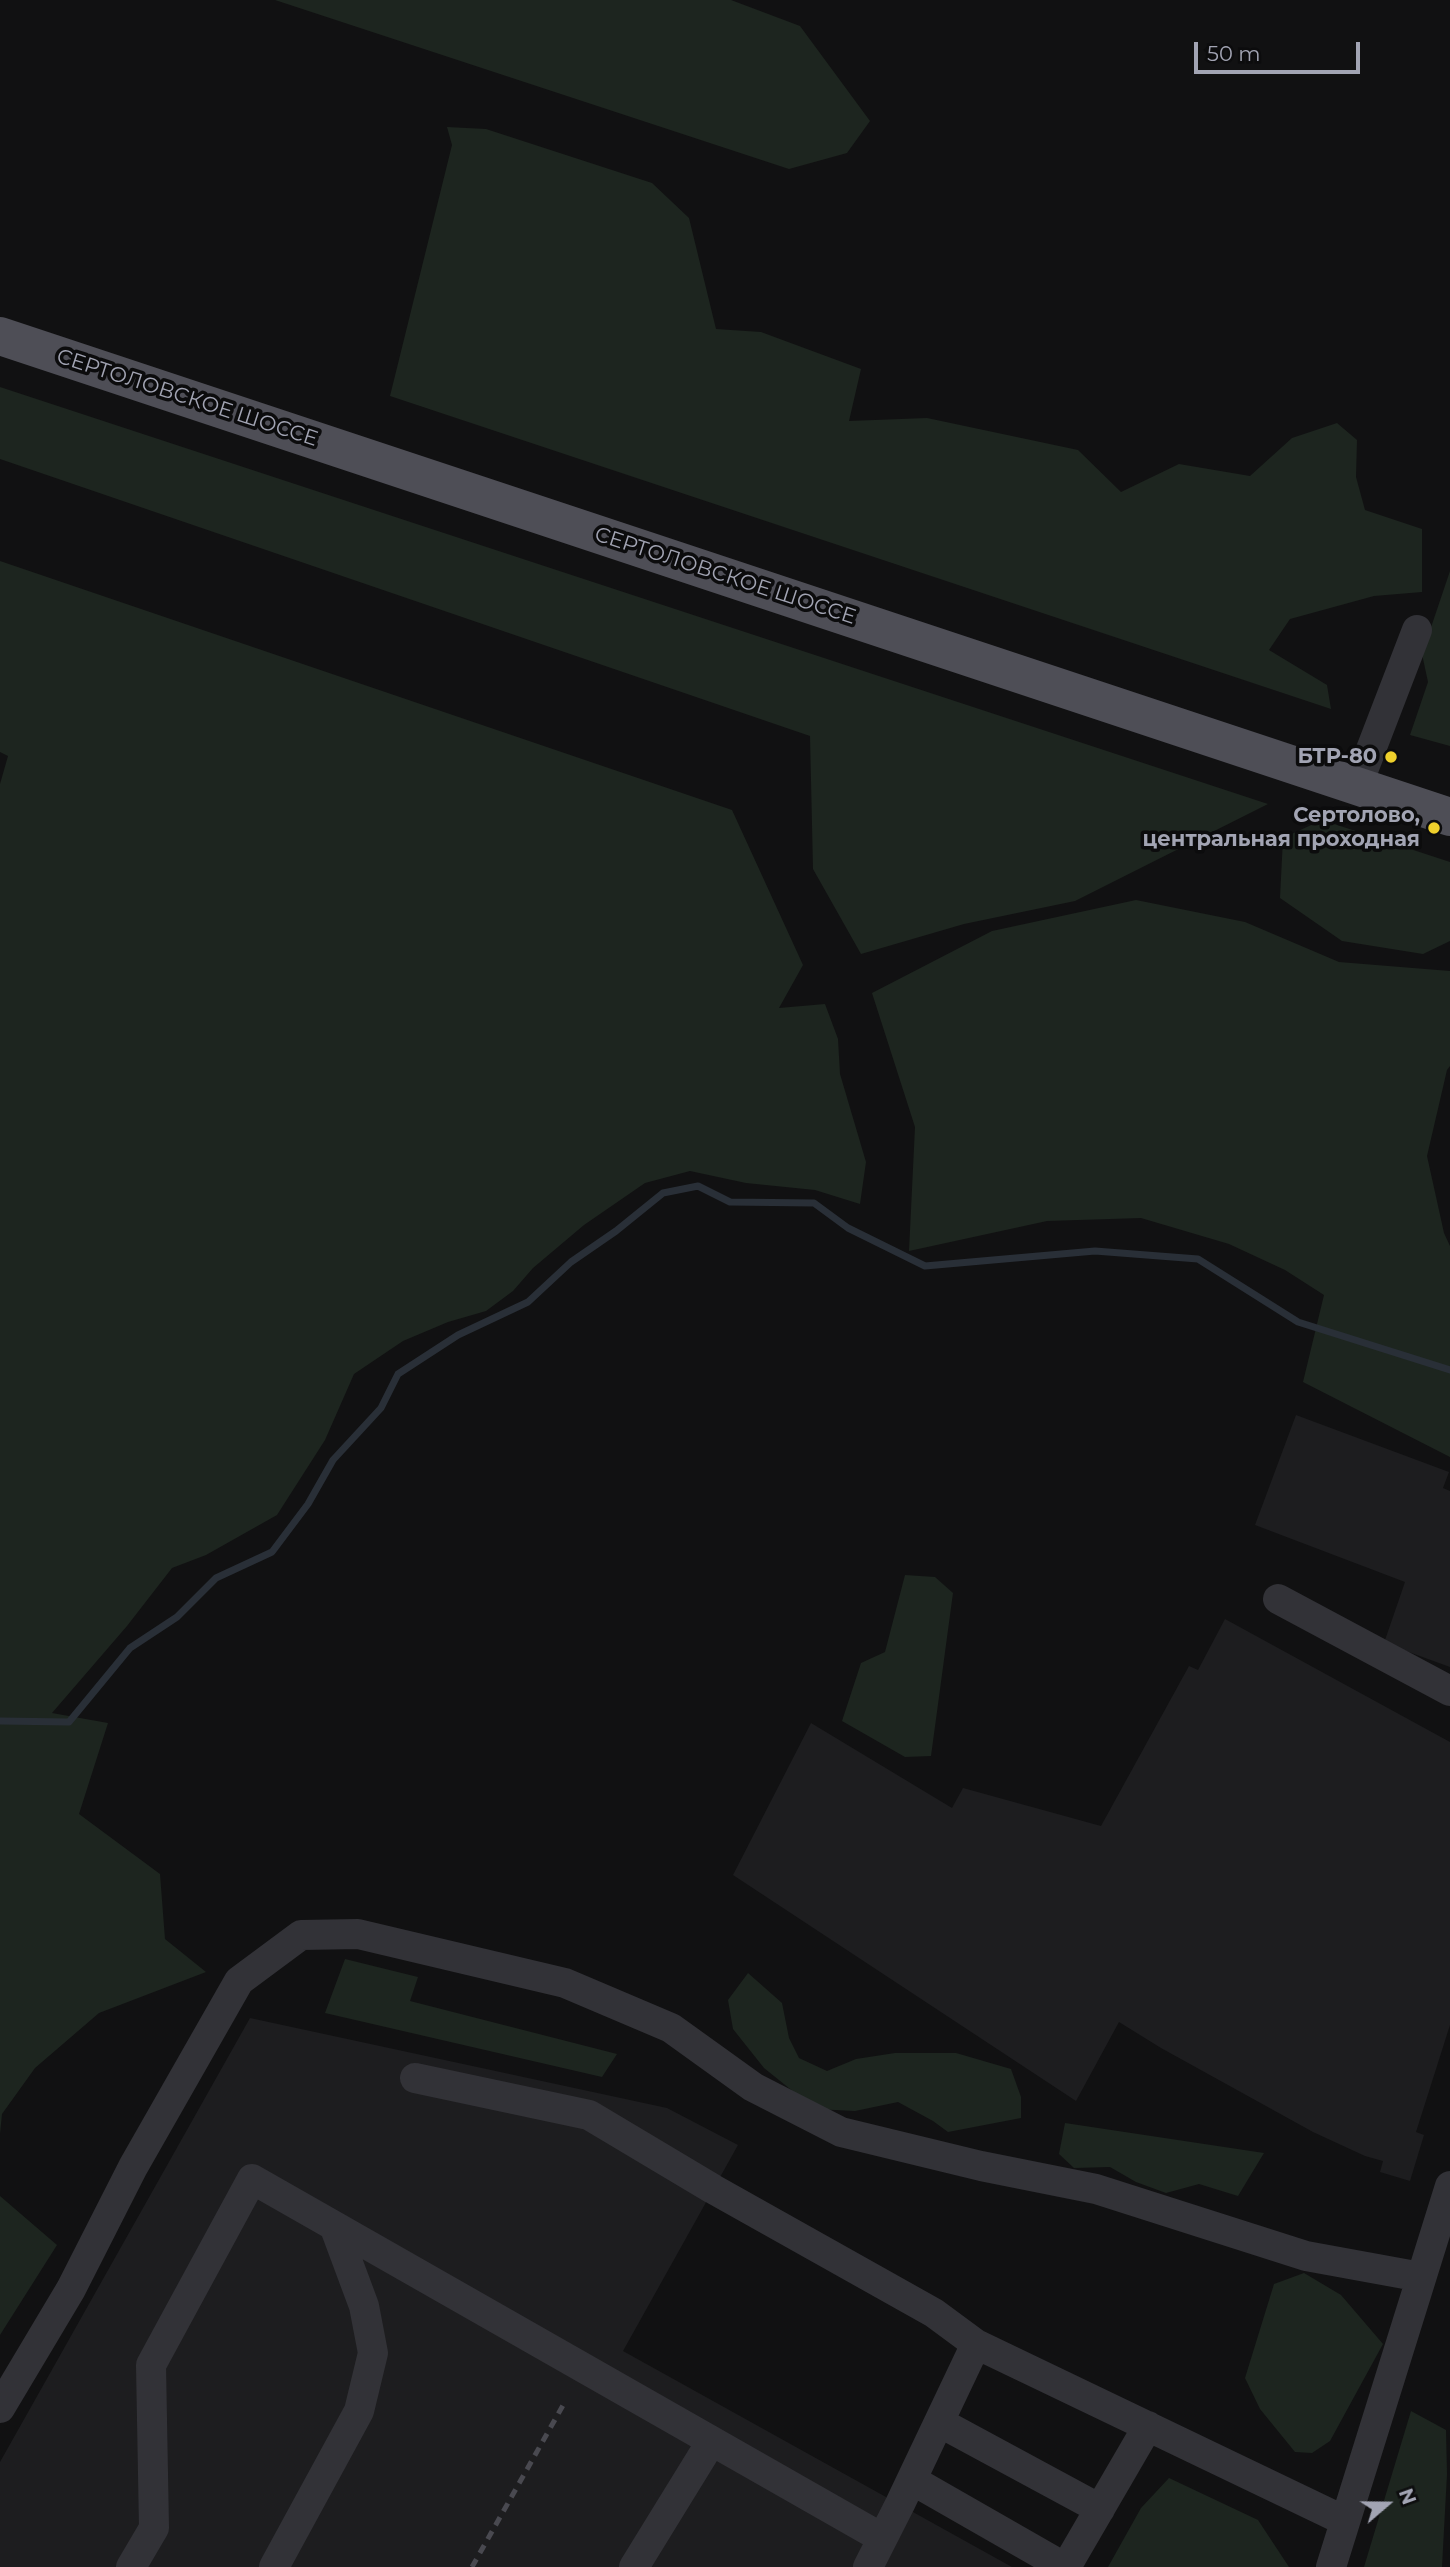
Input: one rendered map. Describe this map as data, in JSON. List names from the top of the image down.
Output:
{
  "streets": {
    "main road": ["СЕРТОЛОВСКОЕ ШОССЕ"]
  },
  "places": ["БТР-80", "Сертолово, центральная проходная"],
  "scale_bar": "50 m",
  "north": "right"
}
